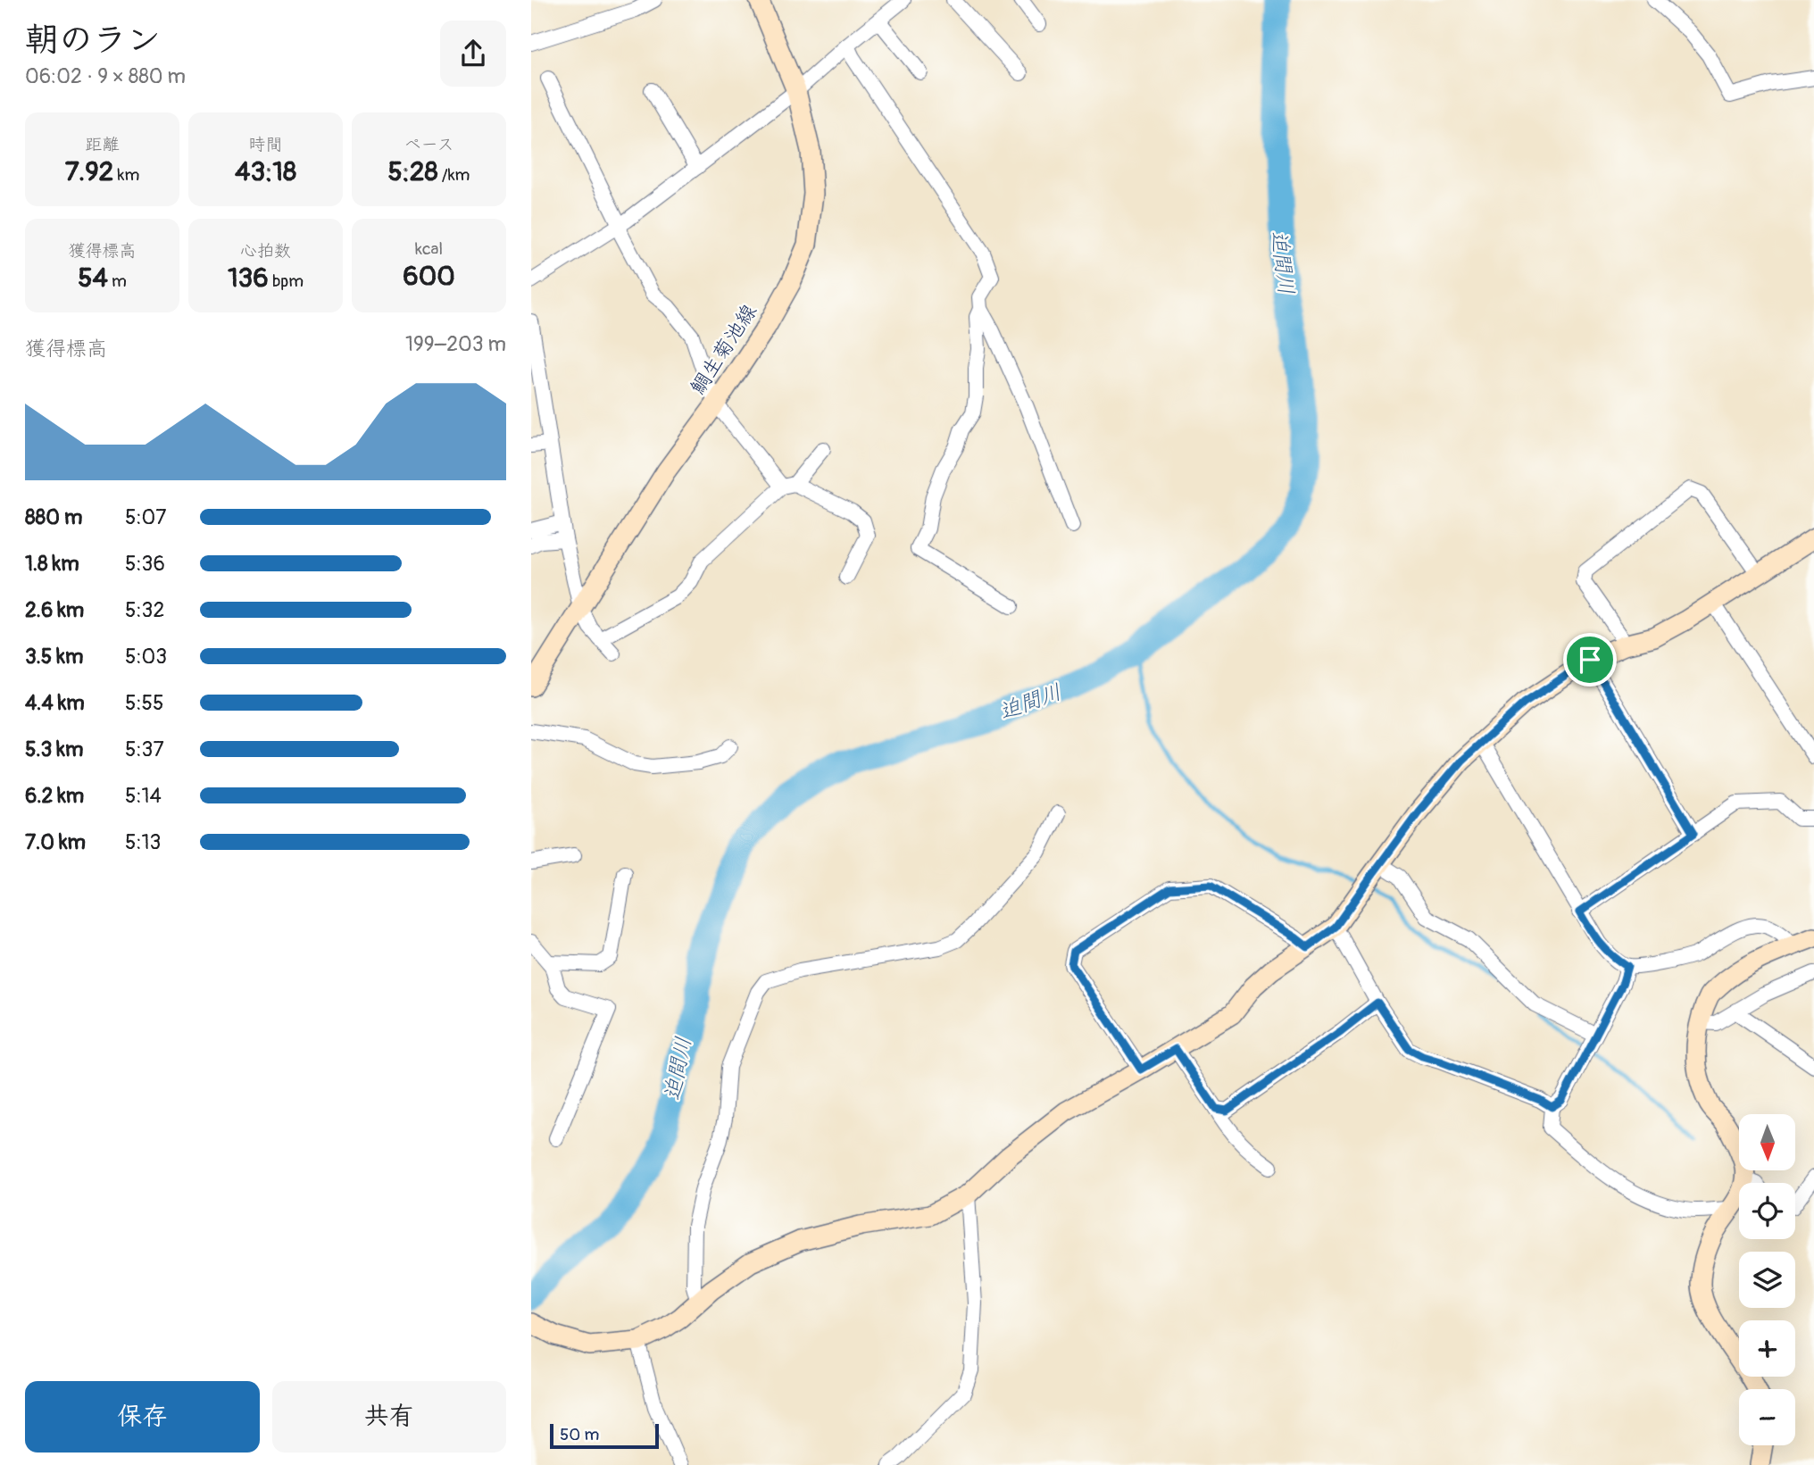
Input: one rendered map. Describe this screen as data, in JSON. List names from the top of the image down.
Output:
{
  "streets": {
    "street": ["鯛生菊池線"]
  },
  "water": ["迫間川"],
  "scale_bar": "50 m",
  "north": "bottom",
  "page": {
    "heading": ["朝のラン", "06:02 · 9 × 880 m"],
    "stats": [
      ["距離", "7.92 km"],
      ["時間", "43:18"],
      ["ペース", "5:28 /km"],
      ["獲得標高", "54 m"],
      ["心拍数", "136 bpm"],
      ["kcal", "600"]
    ],
    "chart": ["獲得標高", "199–203 m"],
    "list": [
      {
        "name": "880 m",
        "note": "5:07"
      },
      {
        "name": "1.8 km",
        "note": "5:36"
      },
      {
        "name": "2.6 km",
        "note": "5:32"
      },
      {
        "name": "3.5 km",
        "note": "5:03"
      },
      {
        "name": "4.4 km",
        "note": "5:55"
      },
      {
        "name": "5.3 km",
        "note": "5:37"
      },
      {
        "name": "6.2 km",
        "note": "5:14"
      },
      {
        "name": "7.0 km",
        "note": "5:13"
      }
    ],
    "map_buttons": ["+", "−"],
    "buttons": ["保存", "共有"],
    "scale": "50 m"
  }
}
